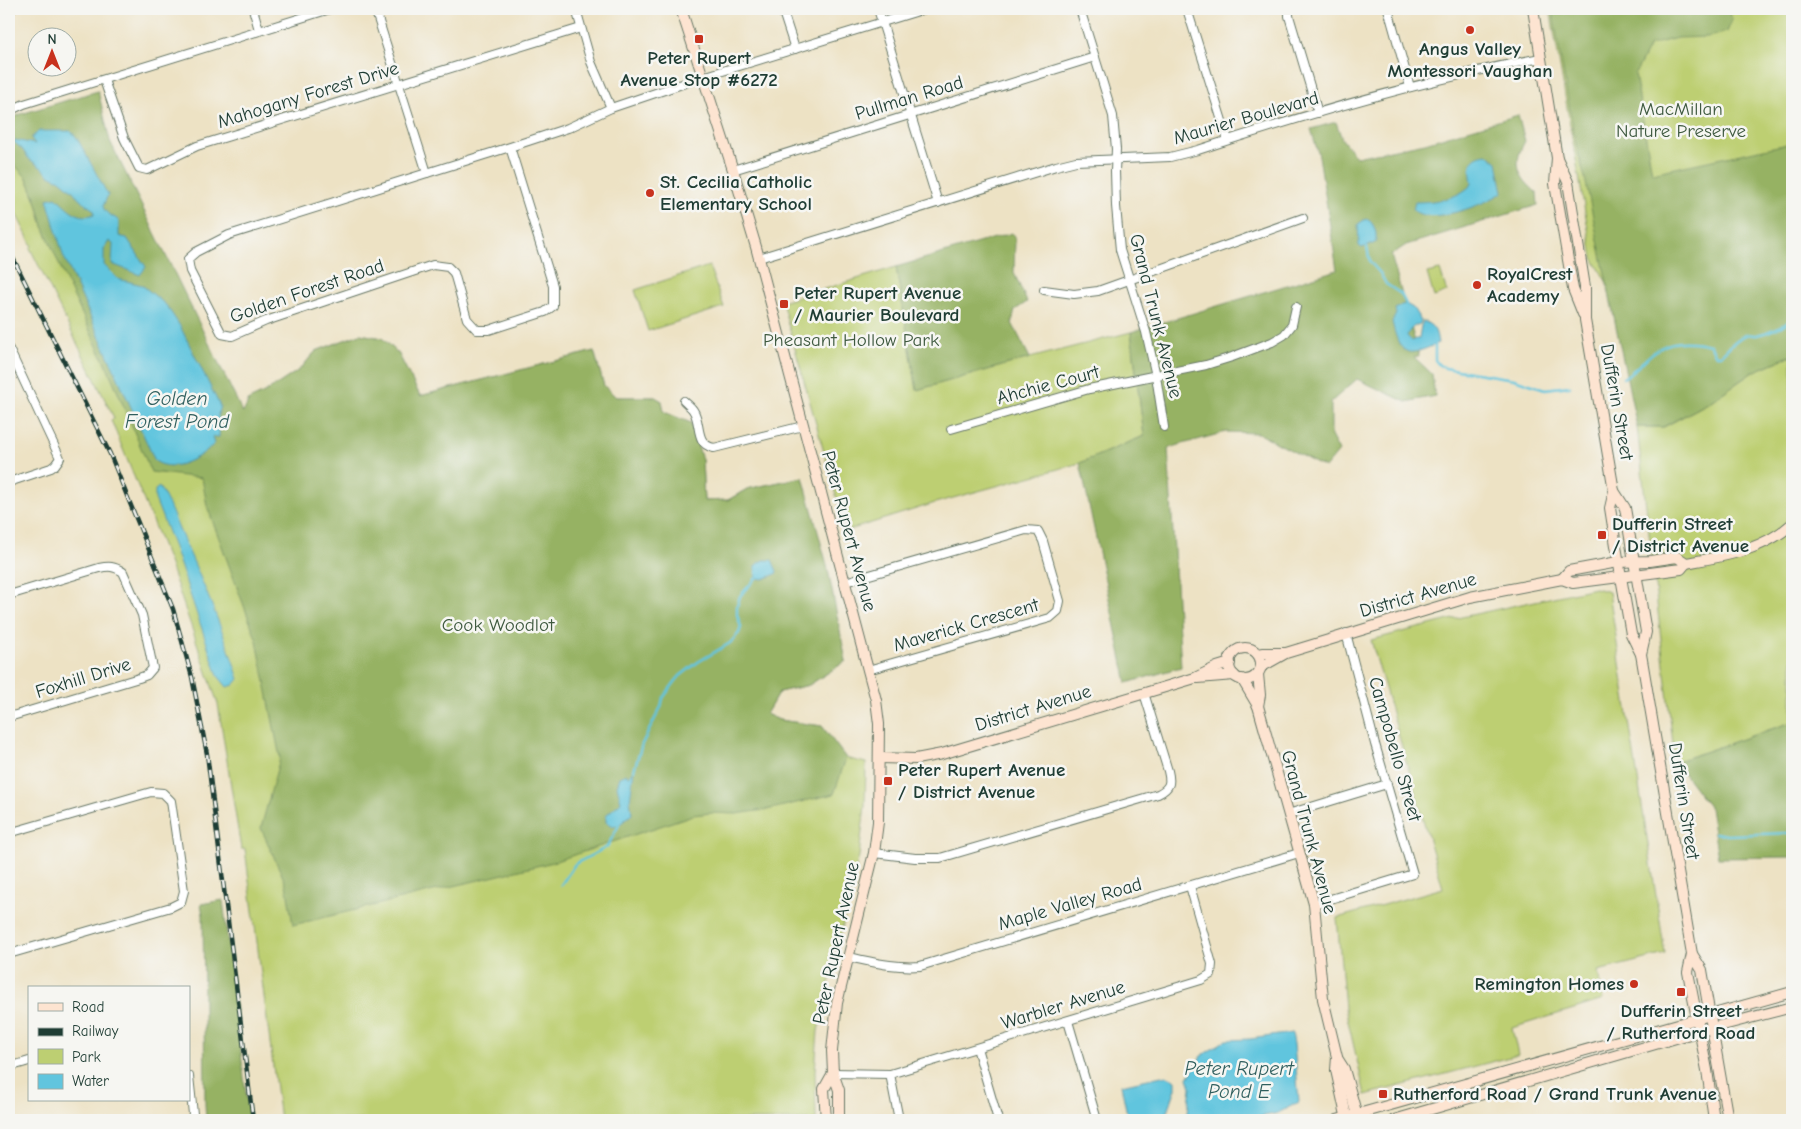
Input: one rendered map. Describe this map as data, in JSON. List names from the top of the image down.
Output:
{
  "streets": {
    "street": [
      "Mahogany Forest Drive",
      "Pullman Road",
      "Maurier Boulevard",
      "Golden Forest Road",
      "Grand Trunk Avenue",
      "Ahchie Court",
      "Dufferin Street",
      "Peter Rupert Avenue",
      "District Avenue",
      "Maverick Crescent",
      "Foxhill Drive",
      "Campobello Street",
      "Maple Valley Road",
      "Warbler Avenue"
    ]
  },
  "crossings": [
    ["Pullman Road", "Grand Trunk Avenue"],
    ["Pullman Road", "Peter Rupert Avenue"],
    ["Maurier Boulevard", "Grand Trunk Avenue"],
    ["Maurier Boulevard", "Dufferin Street"],
    ["Maurier Boulevard", "Peter Rupert Avenue"],
    ["Golden Forest Road", "Peter Rupert Avenue"],
    ["Grand Trunk Avenue", "Ahchie Court"],
    ["Grand Trunk Avenue", "District Avenue"],
    ["Grand Trunk Avenue", "Campobello Street"],
    ["Grand Trunk Avenue", "Maple Valley Road"],
    ["Dufferin Street", "District Avenue"],
    ["Peter Rupert Avenue", "District Avenue"],
    ["Peter Rupert Avenue", "Maverick Crescent"],
    ["Peter Rupert Avenue", "Maple Valley Road"],
    ["Peter Rupert Avenue", "Warbler Avenue"],
    ["District Avenue", "Campobello Street"],
    ["Maple Valley Road", "Warbler Avenue"]
  ],
  "water": ["Golden Forest Pond", "Peter Rupert Pond E"],
  "parks": ["MacMillan Nature Preserve", "Pheasant Hollow Park", "Cook Woodlot"],
  "places": {
    "other": [
      "Angus Valley Montessori Vaughan",
      "St. Cecilia Catholic Elementary School",
      "RoyalCrest Academy",
      "Remington Homes"
    ],
    "transit": [
      "Peter Rupert Avenue Stop #6272",
      "Peter Rupert Avenue / Maurier Boulevard",
      "Dufferin Street / District Avenue",
      "Peter Rupert Avenue / District Avenue",
      "Dufferin Street / Rutherford Road",
      "Rutherford Road / Grand Trunk Avenue"
    ]
  },
  "legend": [
    "Road",
    "Railway",
    "Park",
    "Water"
  ],
  "north": "top"
}
